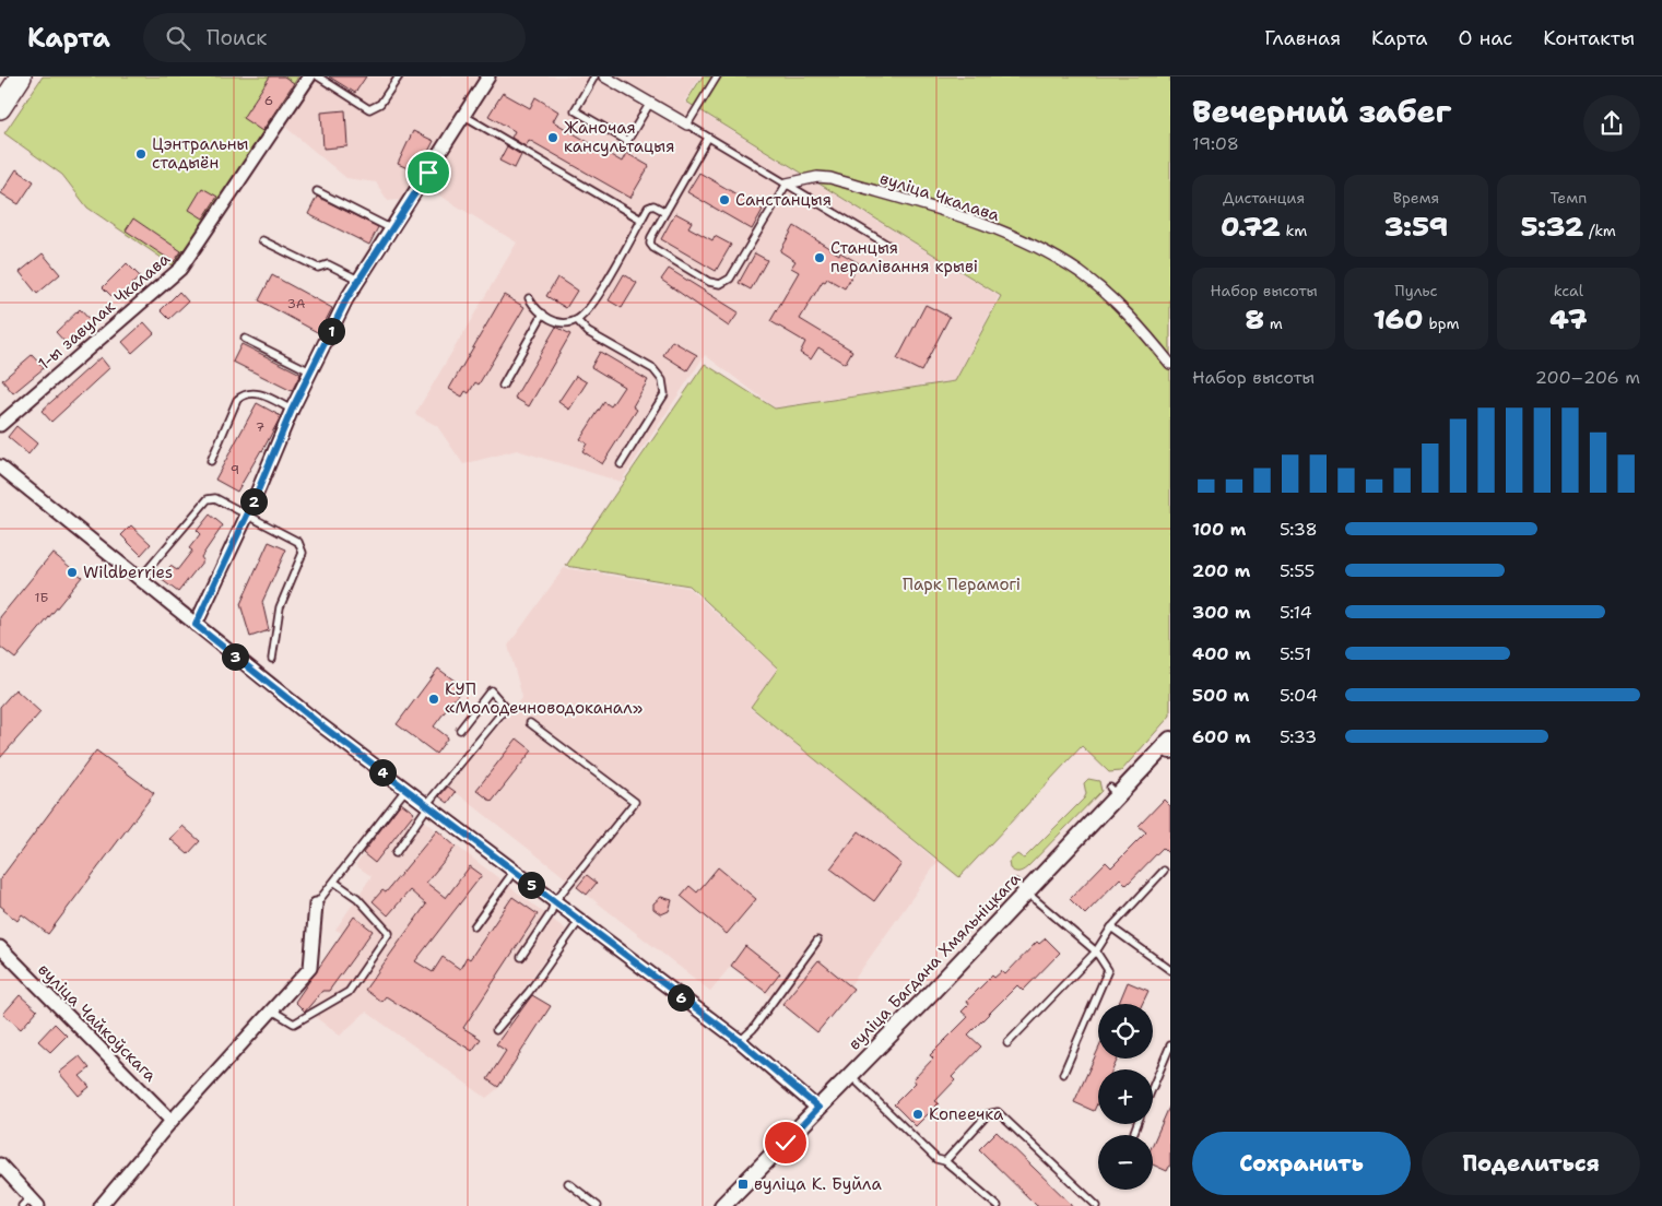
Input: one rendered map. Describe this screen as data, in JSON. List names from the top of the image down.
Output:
{
  "streets": {
    "street": [
      "вуліца Чкалава",
      "1-ы завулак Чкалава",
      "вуліца Багдана Хмяльніцкага",
      "вуліца Чайкоўскага"
    ]
  },
  "parks": ["Парк Перамогі"],
  "places": {
    "other": [
      "Жаночая кансультацыя",
      "Цэнтральны стадыён",
      "Санстанцыя",
      "Станцыя пералівання крыві",
      "Wildberries",
      "КУП «Молодечноводоканал»",
      "Копеечка"
    ],
    "transit": ["вуліца К. Буйла"]
  },
  "house_numbers": [
    "6",
    "3А",
    "7",
    "9",
    "1Б"
  ],
  "page": {
    "header": "Карта",
    "search": "Поиск",
    "nav": [
      "Главная",
      "Карта",
      "О нас",
      "Контакты"
    ],
    "heading": ["Вечерний забег", "19:08"],
    "stats": [
      ["Дистанция", "0.72 km"],
      ["Время", "3:59"],
      ["Темп", "5:32 /km"],
      ["Набор высоты", "8 m"],
      ["Пульс", "160 bpm"],
      ["kcal", "47"]
    ],
    "pins": [
      "1",
      "2",
      "3",
      "4",
      "5",
      "6"
    ],
    "chart": ["Набор высоты", "200–206 m"],
    "list": [
      {
        "name": "100 m",
        "note": "5:38"
      },
      {
        "name": "200 m",
        "note": "5:55"
      },
      {
        "name": "300 m",
        "note": "5:14"
      },
      {
        "name": "400 m",
        "note": "5:51"
      },
      {
        "name": "500 m",
        "note": "5:04"
      },
      {
        "name": "600 m",
        "note": "5:33"
      }
    ],
    "map_buttons": ["+", "−"],
    "buttons": ["Сохранить", "Поделиться"]
  }
}
